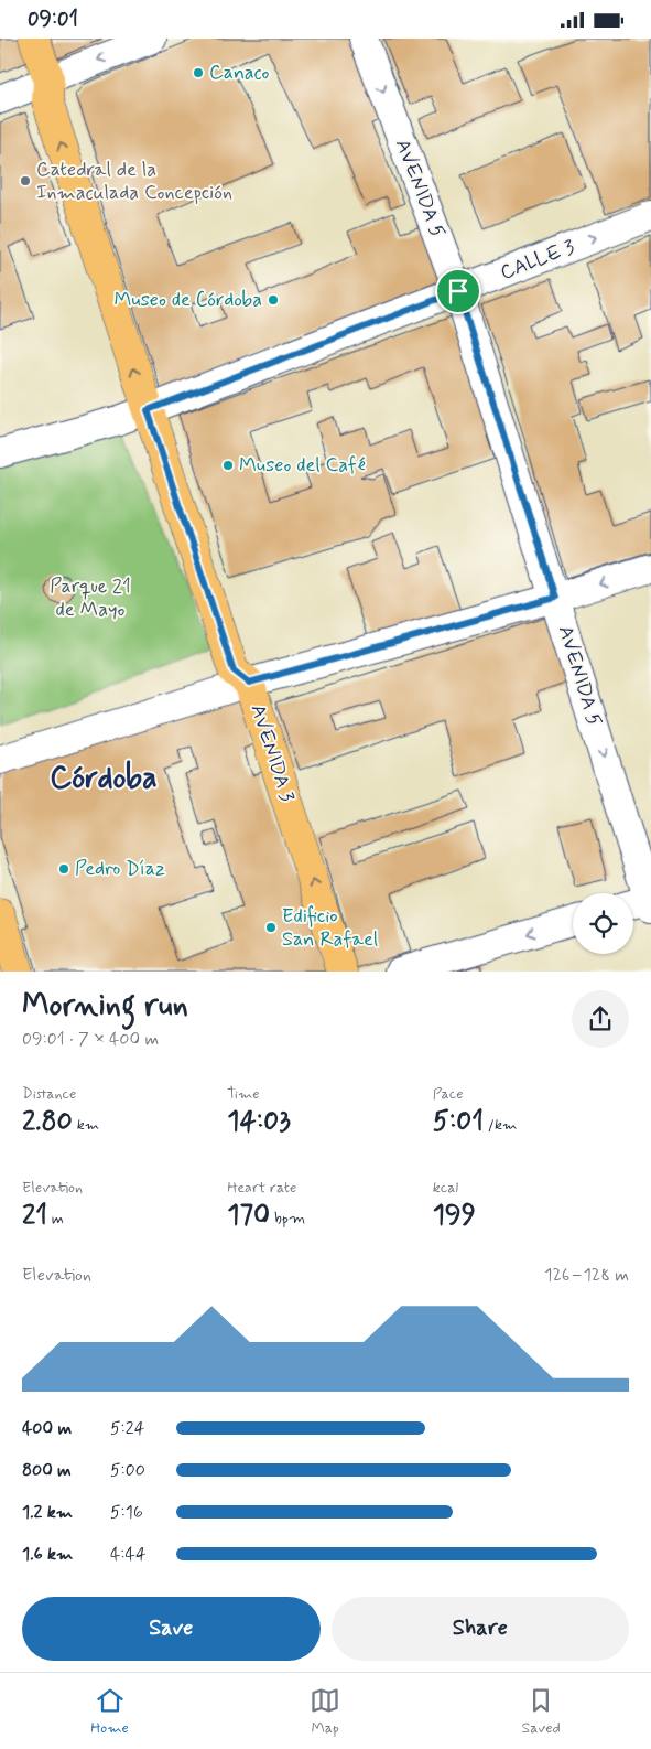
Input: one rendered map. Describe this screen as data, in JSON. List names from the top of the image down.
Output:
{
  "streets": {
    "main road": ["AVENIDA 3"],
    "street": ["AVENIDA 5", "CALLE 3"]
  },
  "crossings": [
    ["AVENIDA 5", "CALLE 3"],
    ["CALLE 3", "AVENIDA 3"]
  ],
  "one_way": ["AVENIDA 5", "AVENIDA 3"],
  "districts": ["Córdoba"],
  "parks": ["Parque 21 de Mayo"],
  "places": [
    "Canaco",
    "Catedral de la Inmaculada Concepción",
    "Museo de Córdoba",
    "Museo del Café",
    "Pedro Díaz",
    "Edificio San Rafael"
  ],
  "page": {
    "status": "09:01",
    "heading": ["Morning run", "09:01 · 7 × 400 m"],
    "stats": [
      ["Distance", "2.80 km"],
      ["Time", "14:03"],
      ["Pace", "5:01 /km"],
      ["Elevation", "21 m"],
      ["Heart rate", "170 bpm"],
      ["kcal", "199"]
    ],
    "chart": ["Elevation", "126–128 m"],
    "list": [
      {
        "name": "400 m",
        "note": "5:24"
      },
      {
        "name": "800 m",
        "note": "5:00"
      },
      {
        "name": "1.2 km",
        "note": "5:16"
      },
      {
        "name": "1.6 km",
        "note": "4:44"
      }
    ],
    "buttons": ["Save", "Share"],
    "tabs": ["Home", "Map", "Saved"]
  }
}
